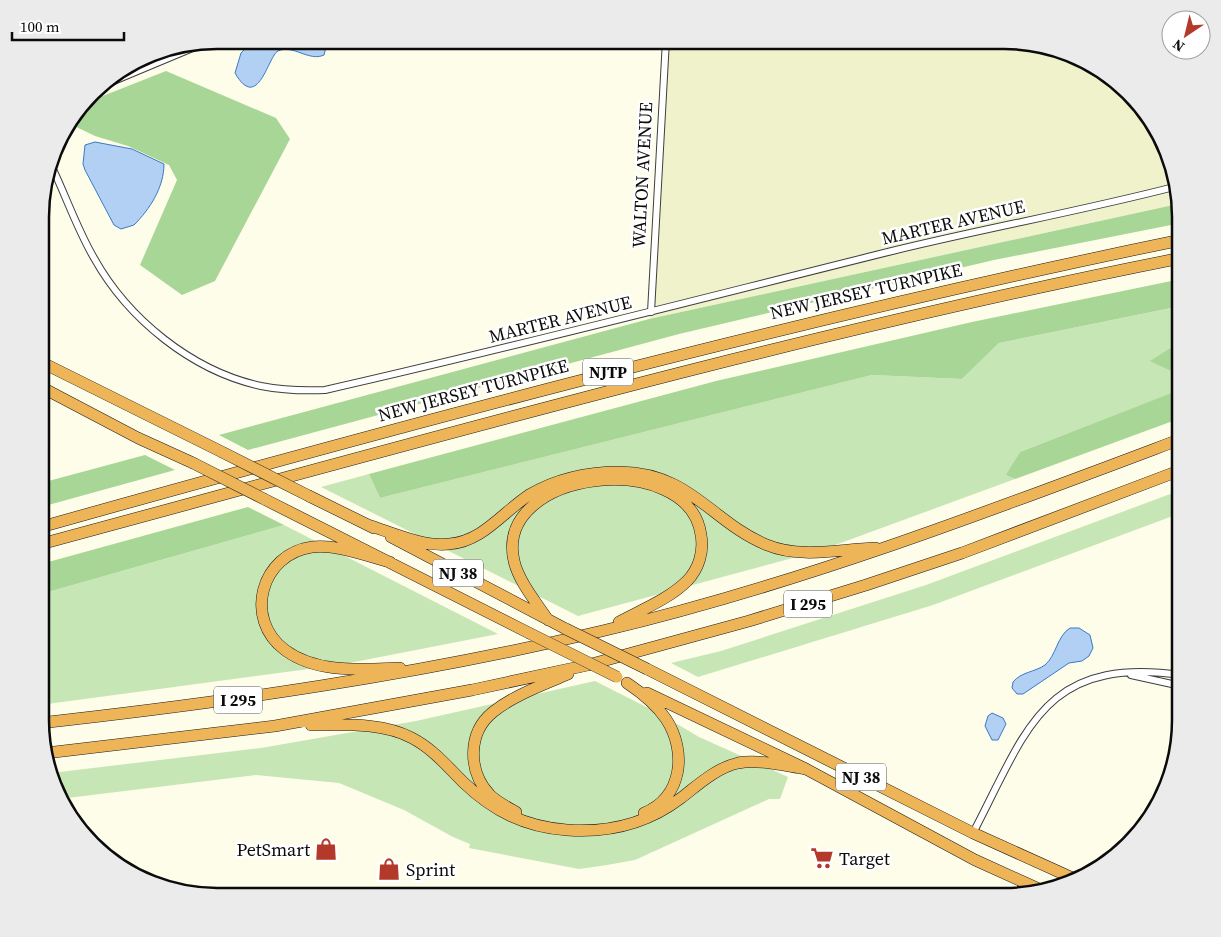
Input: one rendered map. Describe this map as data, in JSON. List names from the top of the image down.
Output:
{
  "streets": {
    "highway": [
      "NEW JERSEY TURNPIKE",
      "NJTP",
      "NJ 38",
      "I 295"
    ],
    "street": ["WALTON AVENUE", "MARTER AVENUE"]
  },
  "crossings": [
    ["WALTON AVENUE", "MARTER AVENUE"]
  ],
  "places": {
    "shop": ["PetSmart", "Sprint"],
    "supermarket": ["Target"]
  },
  "scale_bar": "100 m",
  "north": "bottom left"
}
